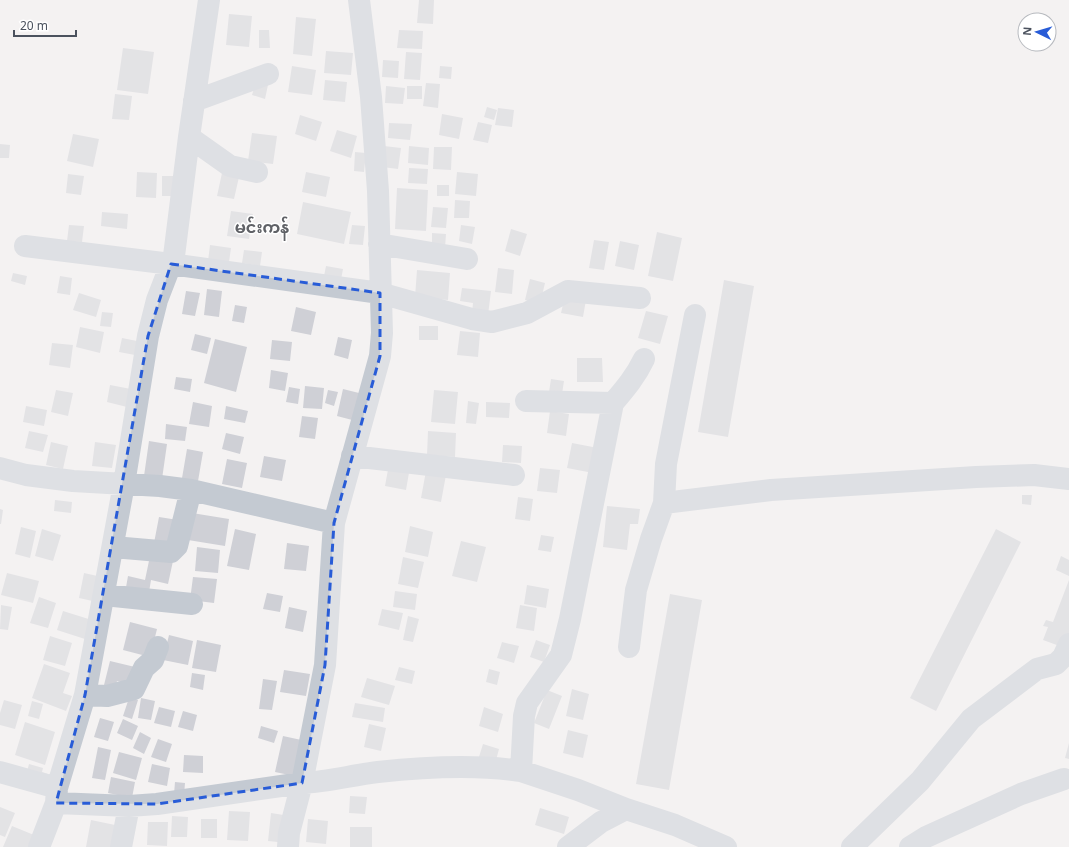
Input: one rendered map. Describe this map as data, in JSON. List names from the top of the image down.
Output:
{
  "districts": ["မင်းကန်"],
  "scale_bar": "20 m",
  "north": "left"
}
